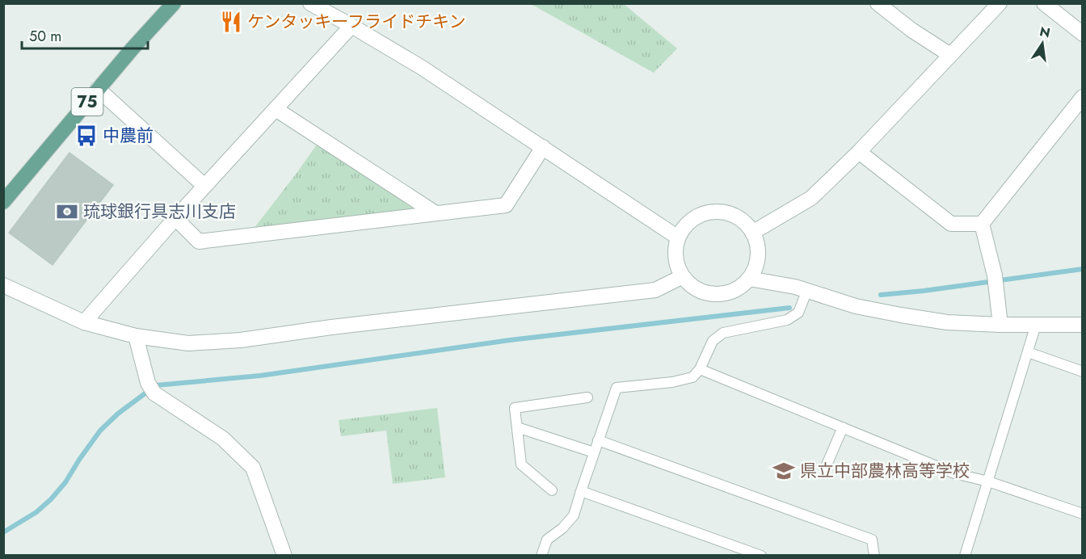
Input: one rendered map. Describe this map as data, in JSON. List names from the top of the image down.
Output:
{
  "streets": {
    "main road": ["75"]
  },
  "places": {
    "restaurant": ["ケンタッキーフライドチキン"],
    "bus stop": ["中農前"],
    "bank": ["琉球銀行具志川支店"],
    "school or university": ["県立中部農林高等学校"]
  },
  "scale_bar": "50 m",
  "north": "top"
}
